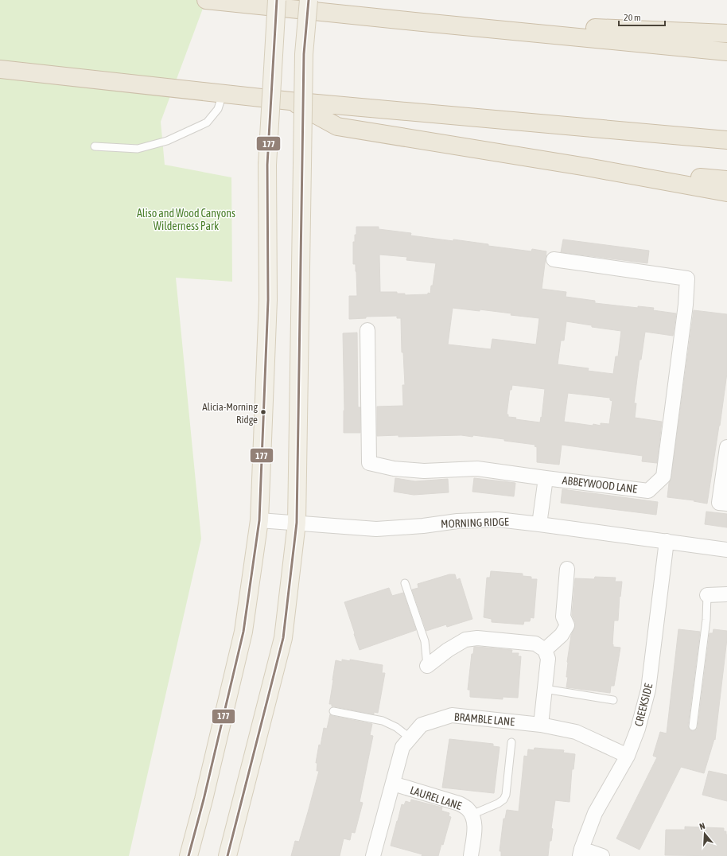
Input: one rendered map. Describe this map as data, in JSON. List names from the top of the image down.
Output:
{
  "streets": {
    "street": [
      "ABBEYWOOD LANE",
      "MORNING RIDGE",
      "CREEKSIDE",
      "BRAMBLE LANE",
      "LAUREL LANE"
    ]
  },
  "crossings": [
    ["MORNING RIDGE", "CREEKSIDE"],
    ["CREEKSIDE", "BRAMBLE LANE"],
    ["BRAMBLE LANE", "LAUREL LANE"]
  ],
  "parks": ["Aliso and Wood Canyons Wilderness Park"],
  "places": ["Alicia-Morning Ridge"],
  "lines": ["transit line 177"],
  "scale_bar": "20 m",
  "north": "top"
}
